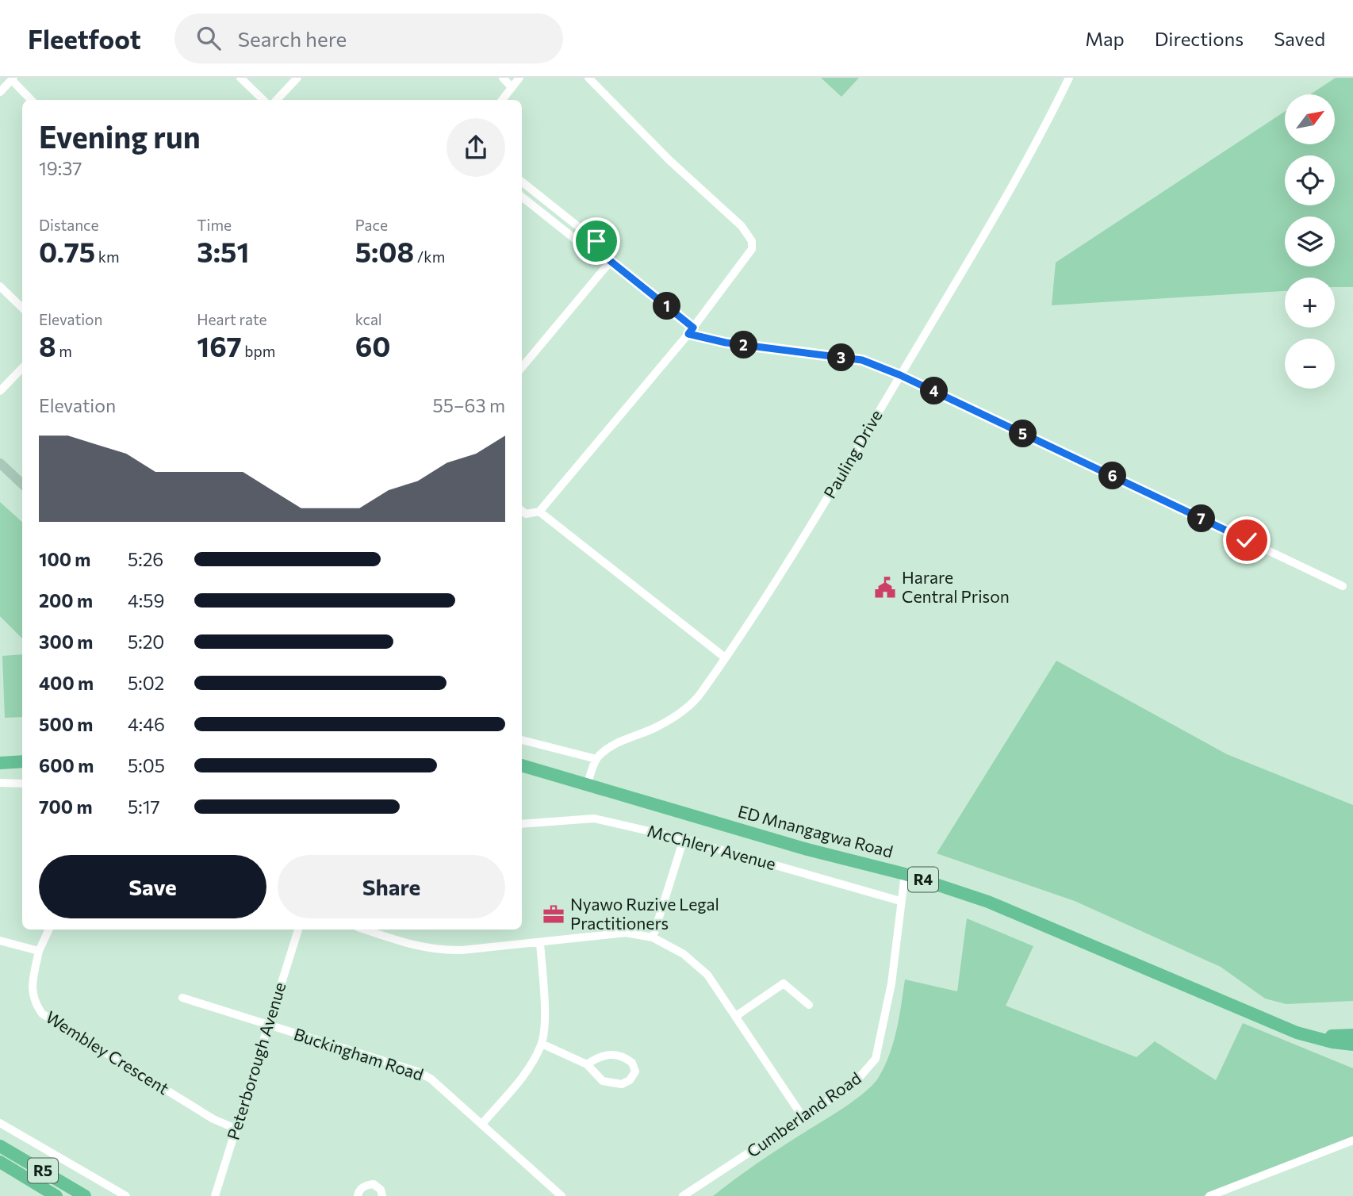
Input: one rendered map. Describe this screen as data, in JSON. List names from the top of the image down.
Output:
{
  "streets": {
    "highway": ["ED Mnangagwa Road", "R4", "R5"],
    "street": [
      "Pauling Drive",
      "McChlery Avenue",
      "Wembley Crescent",
      "Buckingham Road",
      "Peterborough Avenue",
      "Cumberland Road"
    ]
  },
  "crossings": [
    ["ED Mnangagwa Road", "Cumberland Road"],
    ["McChlery Avenue", "Cumberland Road"],
    ["Wembley Crescent", "Peterborough Avenue"],
    ["Buckingham Road", "Peterborough Avenue"]
  ],
  "places": {
    "public building": ["Harare Central Prison"],
    "office": ["Nyawo Ruzive Legal Practitioners"]
  },
  "north": "top right",
  "page": {
    "header": "Fleetfoot",
    "search": "Search here",
    "nav": ["Map", "Directions", "Saved"],
    "map_buttons": ["+", "−"],
    "heading": ["Evening run", "19:37"],
    "stats": [
      ["Distance", "0.75 km"],
      ["Time", "3:51"],
      ["Pace", "5:08 /km"],
      ["Elevation", "8 m"],
      ["Heart rate", "167 bpm"],
      ["kcal", "60"]
    ],
    "pins": [
      "1",
      "2",
      "3",
      "4",
      "5",
      "6",
      "7"
    ],
    "chart": ["Elevation", "55–63 m"],
    "list": [
      {
        "name": "100 m",
        "note": "5:26"
      },
      {
        "name": "200 m",
        "note": "4:59"
      },
      {
        "name": "300 m",
        "note": "5:20"
      },
      {
        "name": "400 m",
        "note": "5:02"
      },
      {
        "name": "500 m",
        "note": "4:46"
      },
      {
        "name": "600 m",
        "note": "5:05"
      },
      {
        "name": "700 m",
        "note": "5:17"
      }
    ],
    "buttons": ["Save", "Share"]
  }
}
